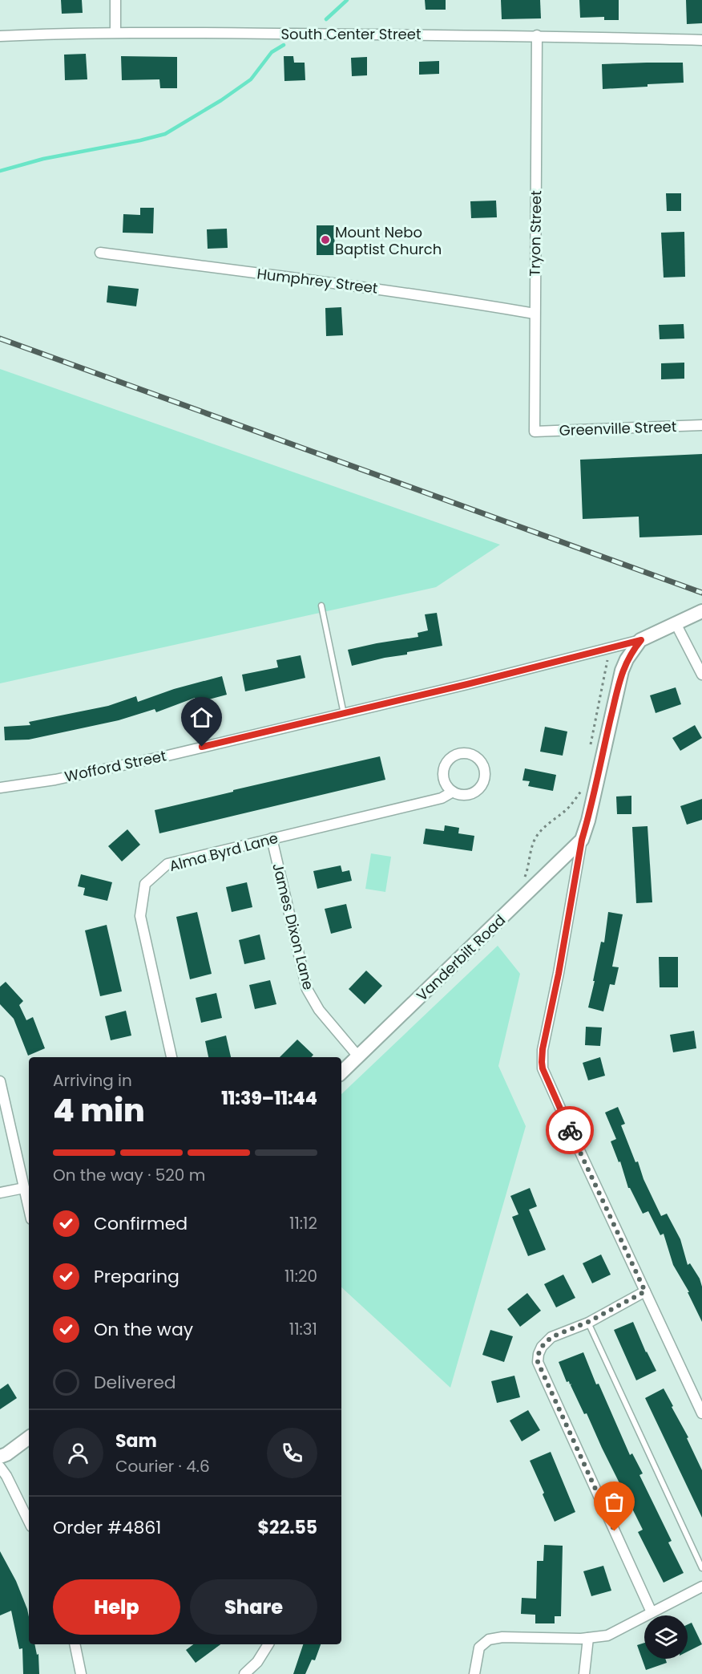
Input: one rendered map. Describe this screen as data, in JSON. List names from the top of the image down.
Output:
{
  "streets": {
    "street": [
      "South Center Street",
      "Tryon Street",
      "Humphrey Street",
      "Greenville Street",
      "Wofford Street",
      "Alma Byrd Lane",
      "James Dixon Lane",
      "Vanderbilt Road"
    ]
  },
  "crossings": [
    ["South Center Street", "Tryon Street"],
    ["Tryon Street", "Humphrey Street"],
    ["Tryon Street", "Greenville Street"],
    ["Alma Byrd Lane", "James Dixon Lane"],
    ["James Dixon Lane", "Vanderbilt Road"]
  ],
  "places": ["Mount Nebo Baptist Church"],
  "page": {
    "heading": ["4 min", "Arriving in", "11:39–11:44"],
    "panel": [
      "Sam",
      "Courier · 4.6",
      "Order #4861",
      "$22.55"
    ],
    "bar": "On the way · 520 m",
    "list": [
      ["Confirmed", "11:12"],
      ["Preparing", "11:20"],
      ["On the way", "11:31"],
      "Delivered"
    ],
    "buttons": ["Help", "Share"]
  }
}
